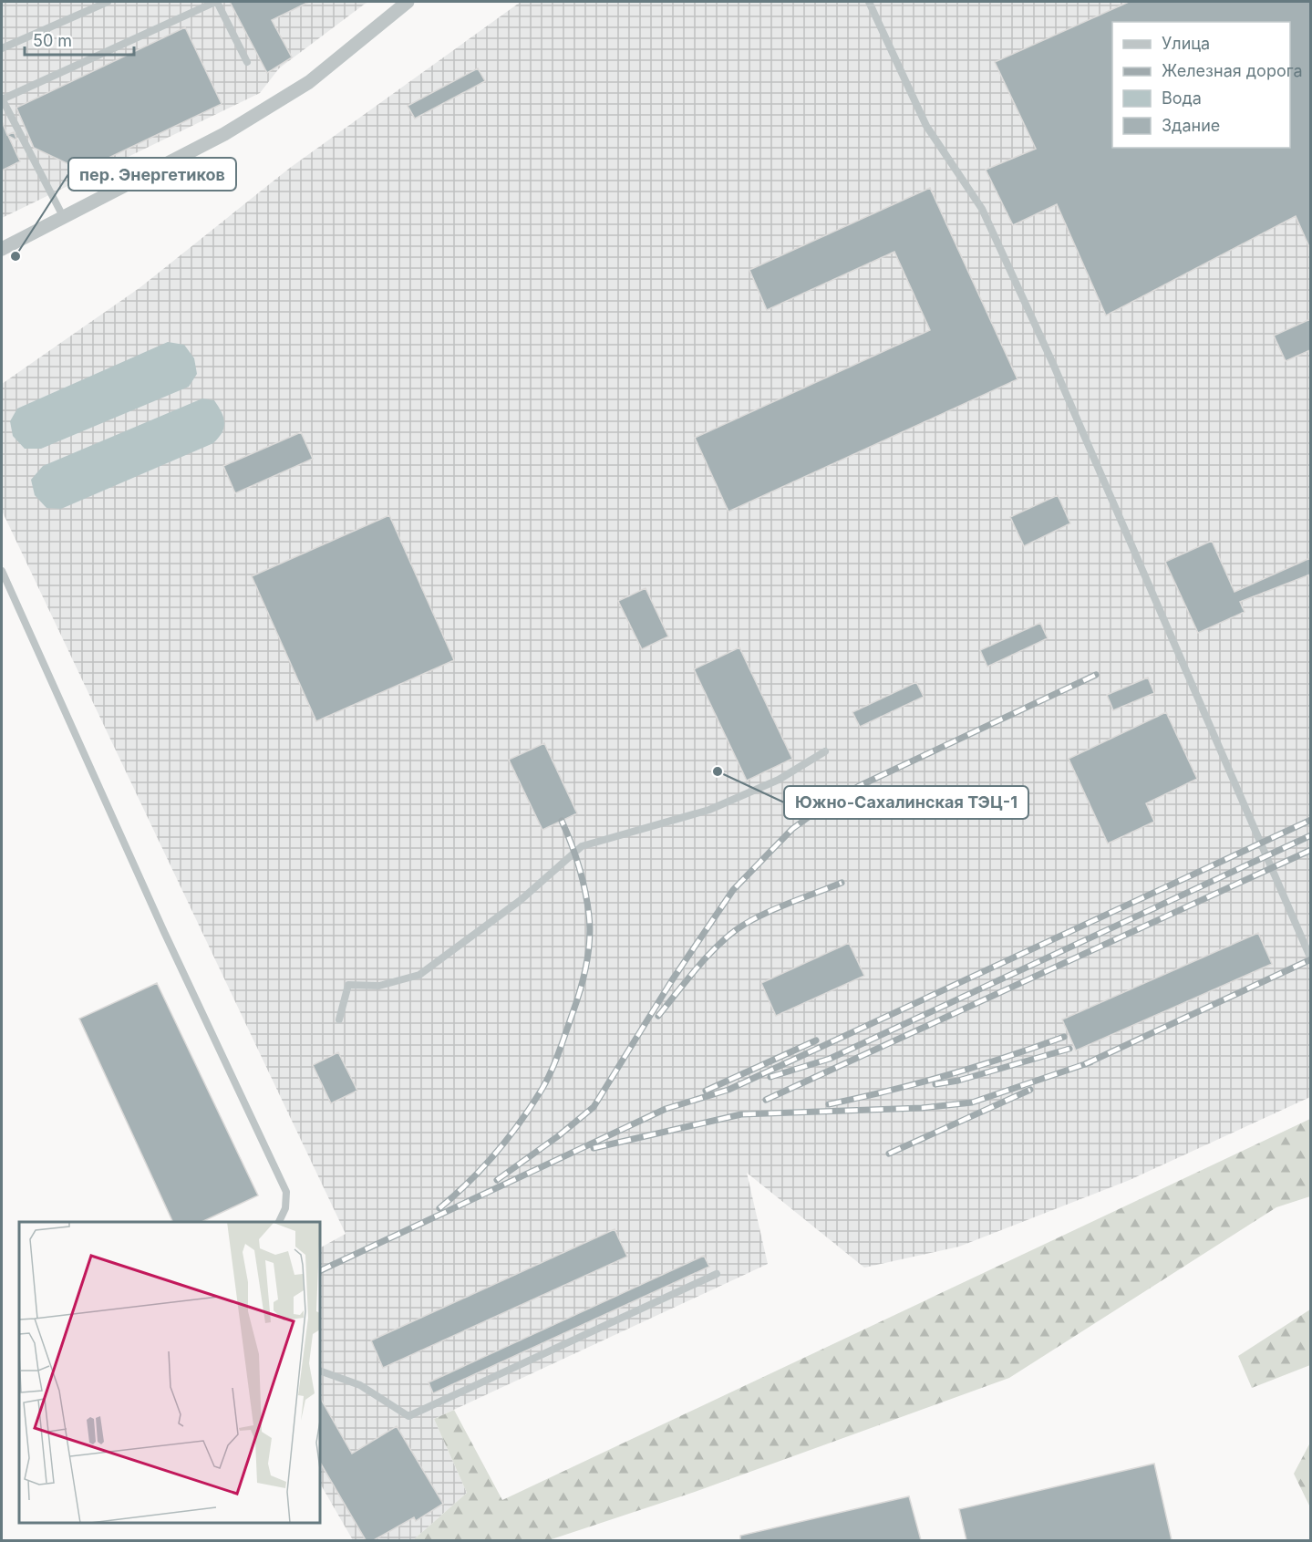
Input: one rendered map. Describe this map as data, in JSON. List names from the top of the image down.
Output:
{
  "places": ["пер. Энергетиков", "Южно-Сахалинская ТЭЦ-1"],
  "legend": [
    "Улица",
    "Железная дорога",
    "Вода",
    "Здание"
  ],
  "scale_bar": "50 m"
}
